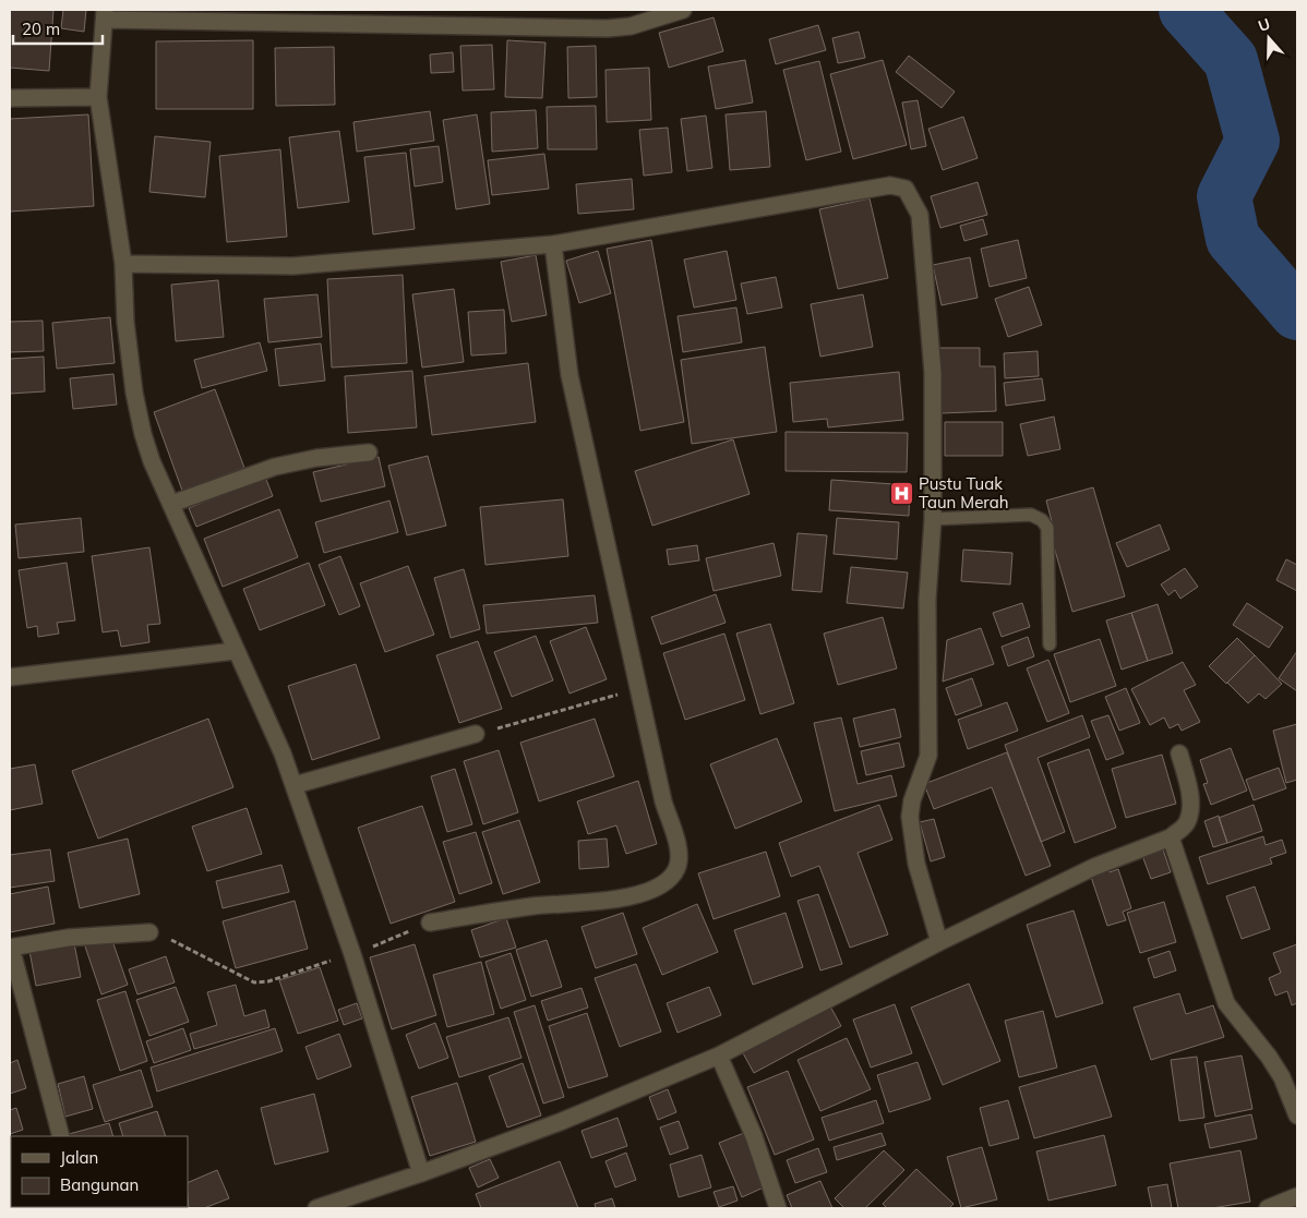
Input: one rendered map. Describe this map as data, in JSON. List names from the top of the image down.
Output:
{
  "places": {
    "hospital": ["Pustu Tuak Taun Merah"]
  },
  "legend": ["Jalan", "Bangunan"],
  "scale_bar": "20 m",
  "north": "top"
}
